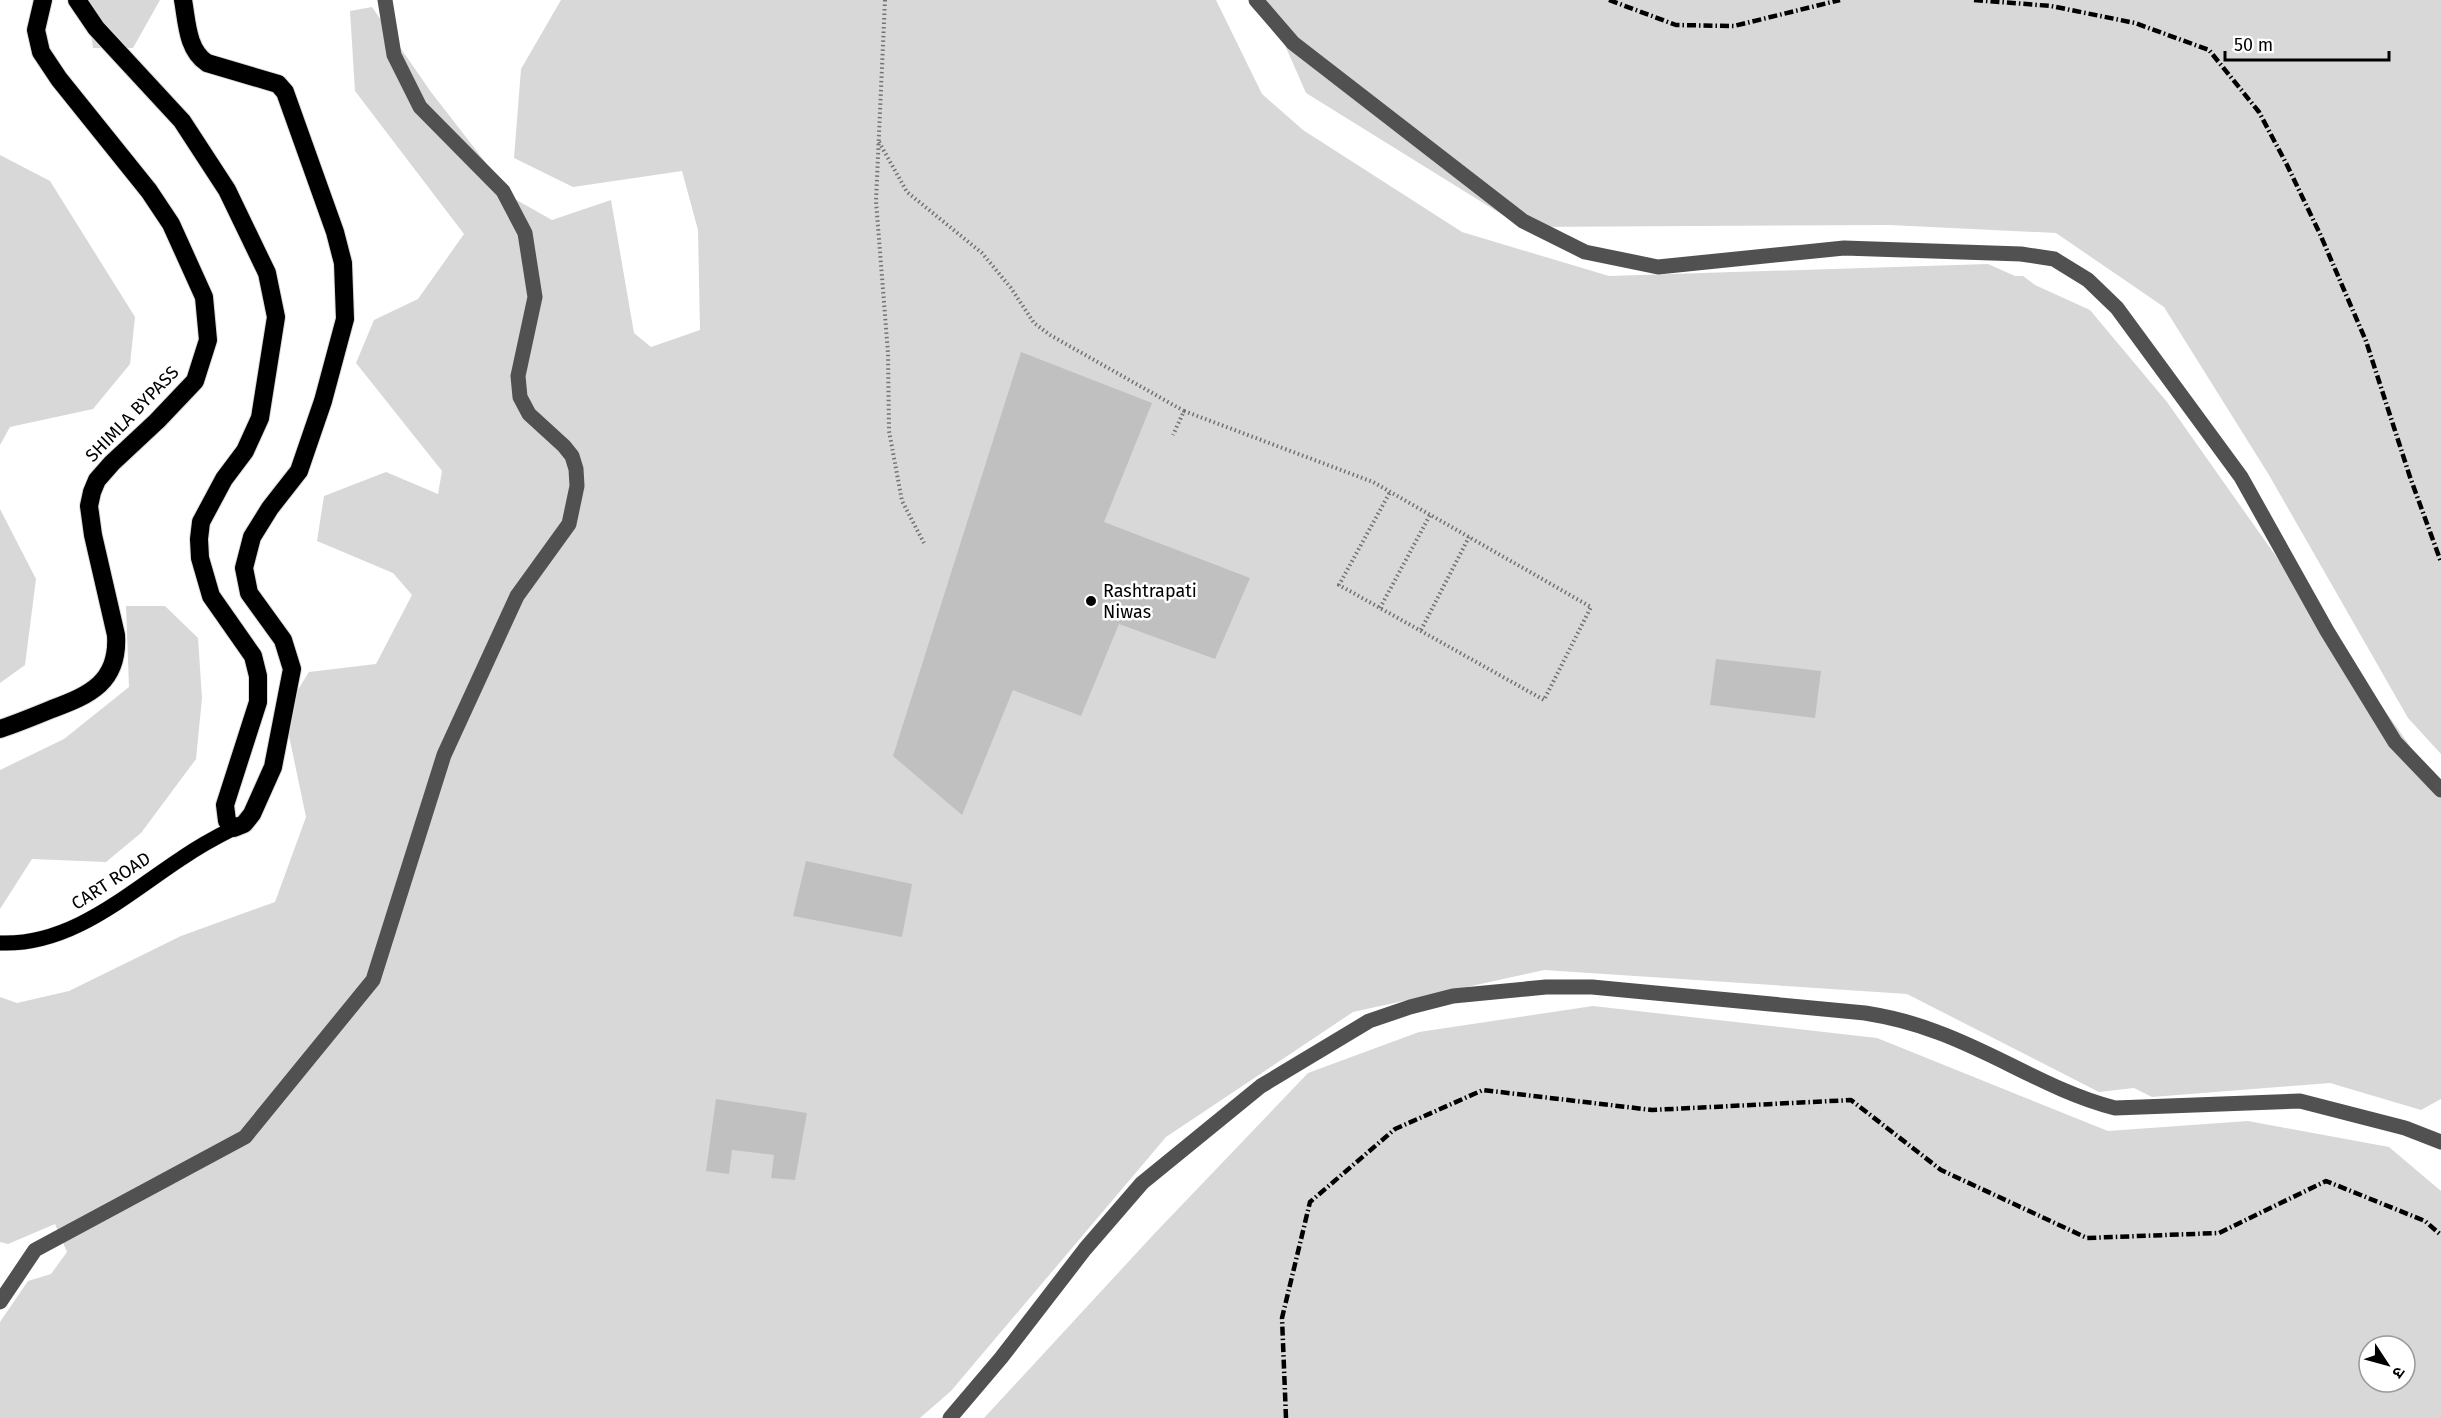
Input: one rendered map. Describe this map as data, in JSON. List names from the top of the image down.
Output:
{
  "streets": {
    "highway": ["SHIMLA BYPASS"],
    "main road": ["CART ROAD"]
  },
  "places": ["Rashtrapati Niwas"],
  "scale_bar": "50 m",
  "north": "bottom right"
}
